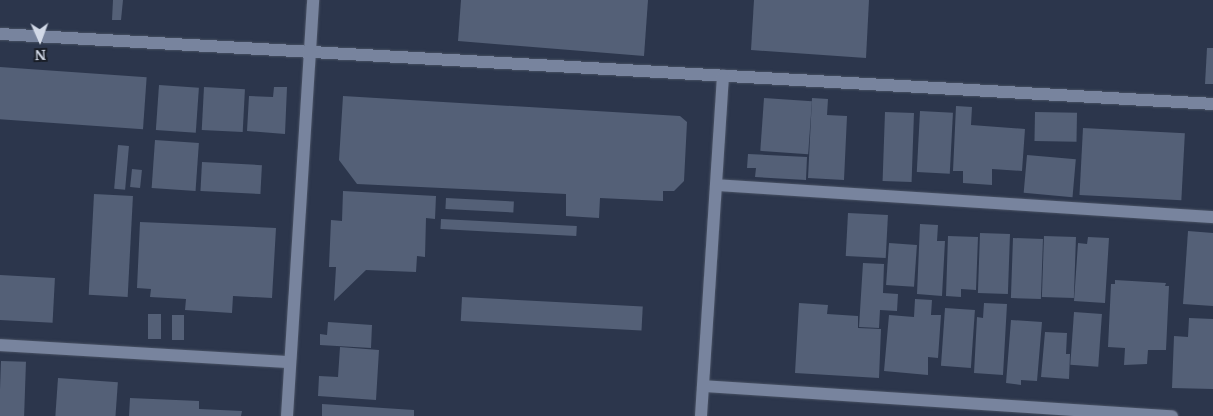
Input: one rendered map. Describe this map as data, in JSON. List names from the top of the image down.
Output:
{
  "north": "bottom"
}
